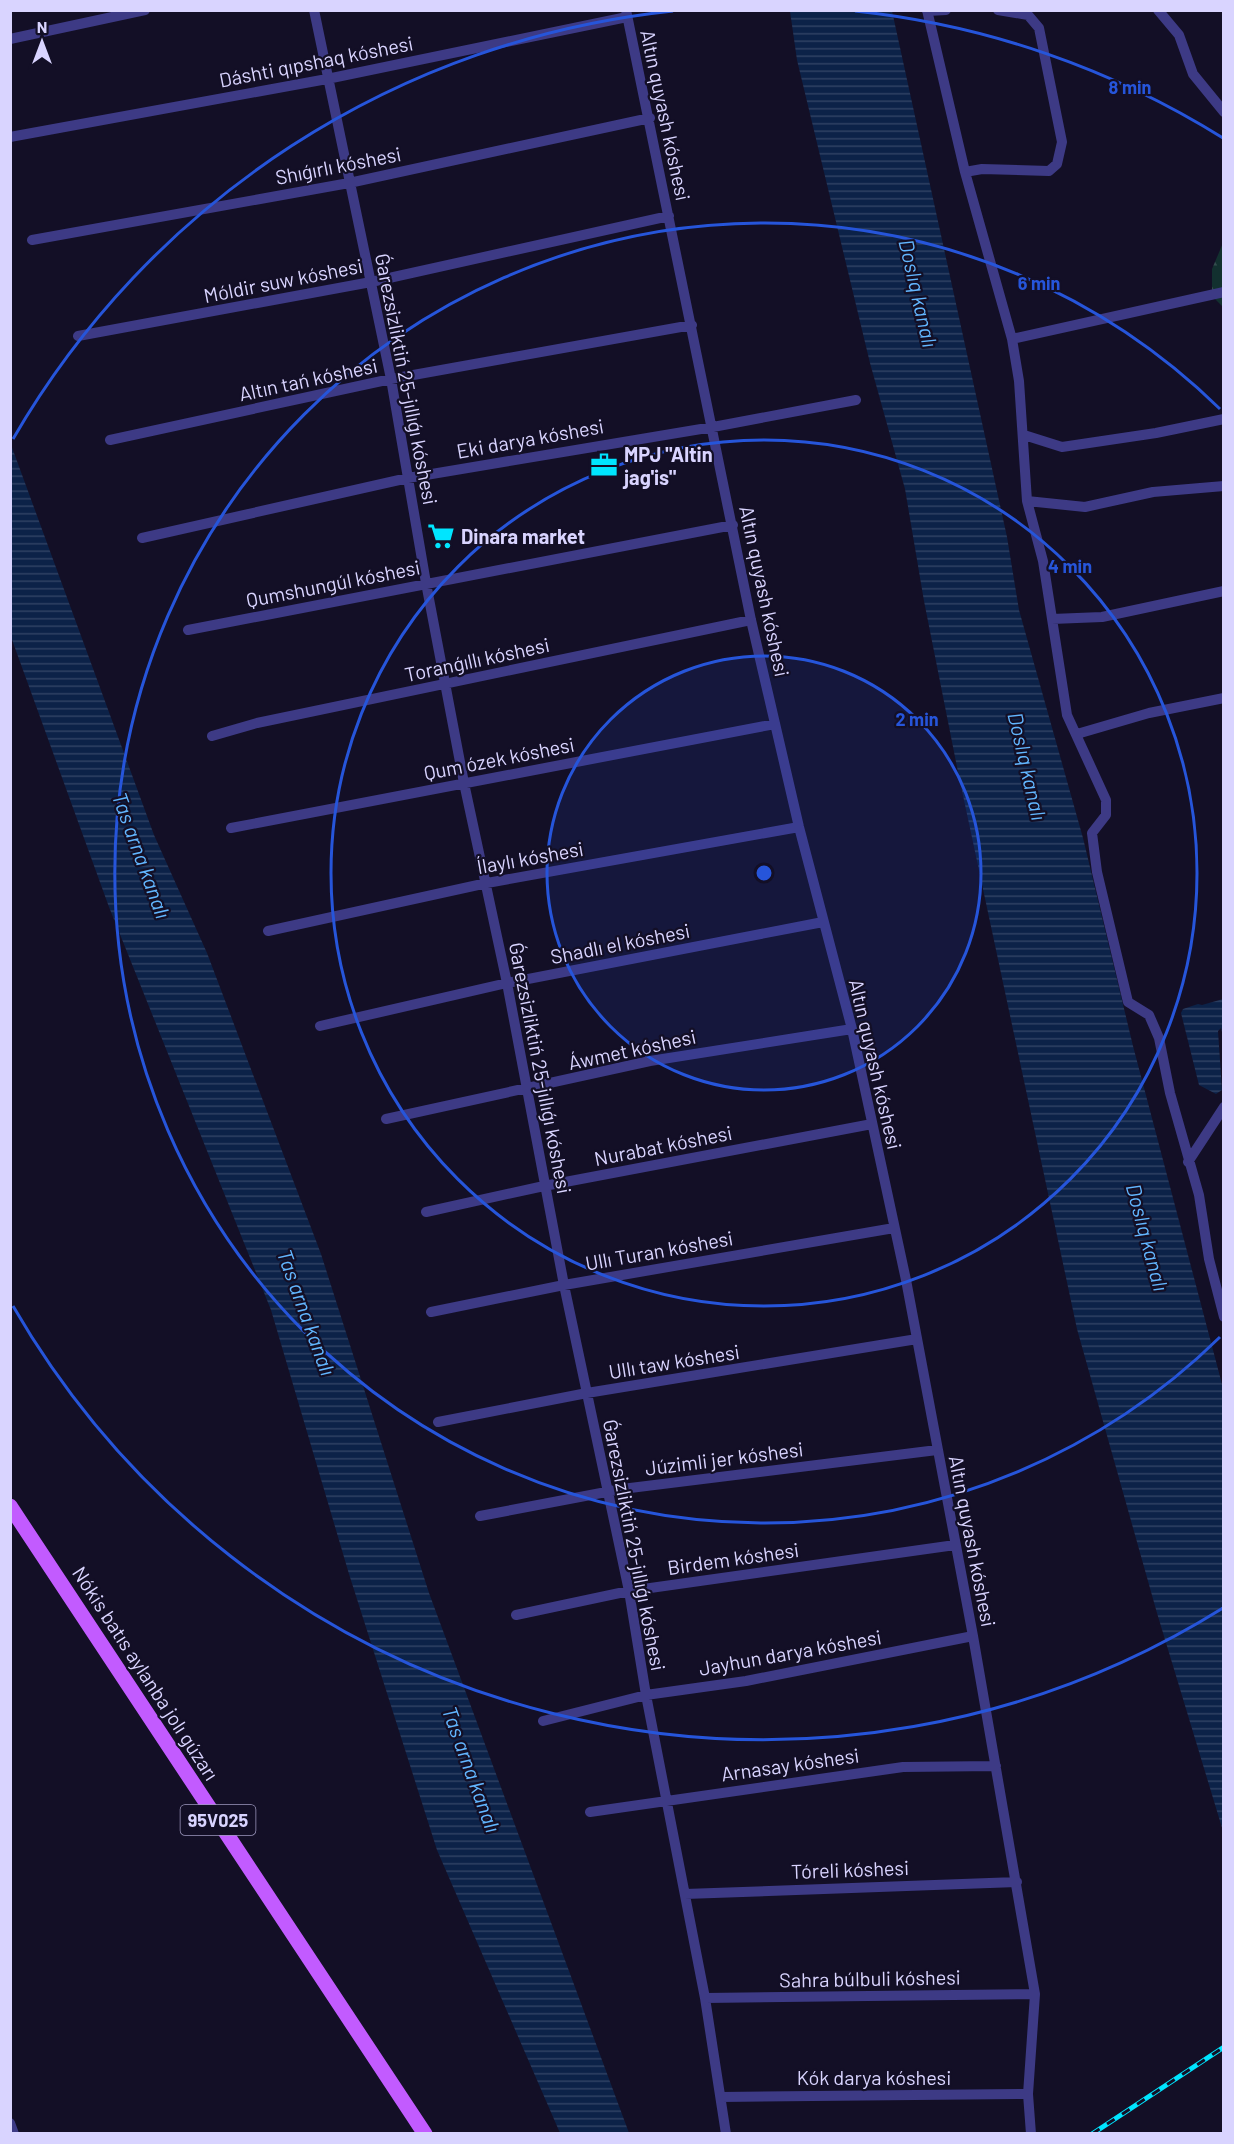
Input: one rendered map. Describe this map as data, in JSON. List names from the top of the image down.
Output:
{
  "streets": {
    "main road": ["Nókis batıs aylanba jolı gúzarı", "95V025"],
    "street": [
      "Dáshti qıpshaq kóshesi",
      "Altın quyash kóshesi",
      "Shıǵırlı kóshesi",
      "Móldir suw kóshesi",
      "Altın tań kóshesi",
      "Ǵarezsizliktiń 25-jıllıǵı kóshesi",
      "Eki darya kóshesi",
      "Qumshungúl kóshesi",
      "Toranǵıllı kóshesi",
      "Qum ózek kóshesi",
      "Ílaylı kóshesi",
      "Shadlı el kóshesi",
      "Áwmet kóshesi",
      "Nurabat kóshesi",
      "Ullı Turan kóshesi",
      "Ullı taw kóshesi",
      "Júzimli jer kóshesi",
      "Birdem kóshesi",
      "Jayhun darya kóshesi",
      "Arnasay kóshesi",
      "Tóreli kóshesi",
      "Sahra búlbuli kóshesi",
      "Kók darya kóshesi"
    ]
  },
  "crossings": [
    ["Dáshti qıpshaq kóshesi", "Altın quyash kóshesi"],
    ["Dáshti qıpshaq kóshesi", "Ǵarezsizliktiń 25-jıllıǵı kóshesi"],
    ["Altın quyash kóshesi", "Shıǵırlı kóshesi"],
    ["Altın quyash kóshesi", "Móldir suw kóshesi"],
    ["Altın quyash kóshesi", "Altın tań kóshesi"],
    ["Altın quyash kóshesi", "Eki darya kóshesi"],
    ["Altın quyash kóshesi", "Qumshungúl kóshesi"],
    ["Altın quyash kóshesi", "Toranǵıllı kóshesi"],
    ["Altın quyash kóshesi", "Qum ózek kóshesi"],
    ["Altın quyash kóshesi", "Ílaylı kóshesi"],
    ["Altın quyash kóshesi", "Shadlı el kóshesi"],
    ["Altın quyash kóshesi", "Áwmet kóshesi"],
    ["Altın quyash kóshesi", "Nurabat kóshesi"],
    ["Altın quyash kóshesi", "Ullı Turan kóshesi"],
    ["Altın quyash kóshesi", "Ullı taw kóshesi"],
    ["Altın quyash kóshesi", "Júzimli jer kóshesi"],
    ["Altın quyash kóshesi", "Birdem kóshesi"],
    ["Altın quyash kóshesi", "Jayhun darya kóshesi"],
    ["Altın quyash kóshesi", "Arnasay kóshesi"],
    ["Altın quyash kóshesi", "Tóreli kóshesi"],
    ["Altın quyash kóshesi", "Sahra búlbuli kóshesi"],
    ["Altın quyash kóshesi", "Kók darya kóshesi"],
    ["Shıǵırlı kóshesi", "Ǵarezsizliktiń 25-jıllıǵı kóshesi"],
    ["Móldir suw kóshesi", "Ǵarezsizliktiń 25-jıllıǵı kóshesi"],
    ["Altın tań kóshesi", "Ǵarezsizliktiń 25-jıllıǵı kóshesi"],
    ["Ǵarezsizliktiń 25-jıllıǵı kóshesi", "Eki darya kóshesi"],
    ["Ǵarezsizliktiń 25-jıllıǵı kóshesi", "Qumshungúl kóshesi"],
    ["Ǵarezsizliktiń 25-jıllıǵı kóshesi", "Toranǵıllı kóshesi"],
    ["Ǵarezsizliktiń 25-jıllıǵı kóshesi", "Qum ózek kóshesi"],
    ["Ǵarezsizliktiń 25-jıllıǵı kóshesi", "Ílaylı kóshesi"],
    ["Ǵarezsizliktiń 25-jıllıǵı kóshesi", "Shadlı el kóshesi"],
    ["Ǵarezsizliktiń 25-jıllıǵı kóshesi", "Áwmet kóshesi"],
    ["Ǵarezsizliktiń 25-jıllıǵı kóshesi", "Nurabat kóshesi"],
    ["Ǵarezsizliktiń 25-jıllıǵı kóshesi", "Ullı Turan kóshesi"],
    ["Ǵarezsizliktiń 25-jıllıǵı kóshesi", "Ullı taw kóshesi"],
    ["Ǵarezsizliktiń 25-jıllıǵı kóshesi", "Júzimli jer kóshesi"],
    ["Ǵarezsizliktiń 25-jıllıǵı kóshesi", "Birdem kóshesi"],
    ["Ǵarezsizliktiń 25-jıllıǵı kóshesi", "Jayhun darya kóshesi"],
    ["Ǵarezsizliktiń 25-jıllıǵı kóshesi", "Arnasay kóshesi"],
    ["Ǵarezsizliktiń 25-jıllıǵı kóshesi", "Tóreli kóshesi"],
    ["Ǵarezsizliktiń 25-jıllıǵı kóshesi", "Sahra búlbuli kóshesi"],
    ["Ǵarezsizliktiń 25-jıllıǵı kóshesi", "Kók darya kóshesi"]
  ],
  "water": ["Doslıq kanalı", "Tas arna kanalı"],
  "places": {
    "office": ["MPJ \"Altin jag'is\""],
    "supermarket": ["Dinara market"]
  },
  "north": "top",
  "rings": [
    "8 min",
    "6 min",
    "4 min",
    "2 min"
  ]
}
